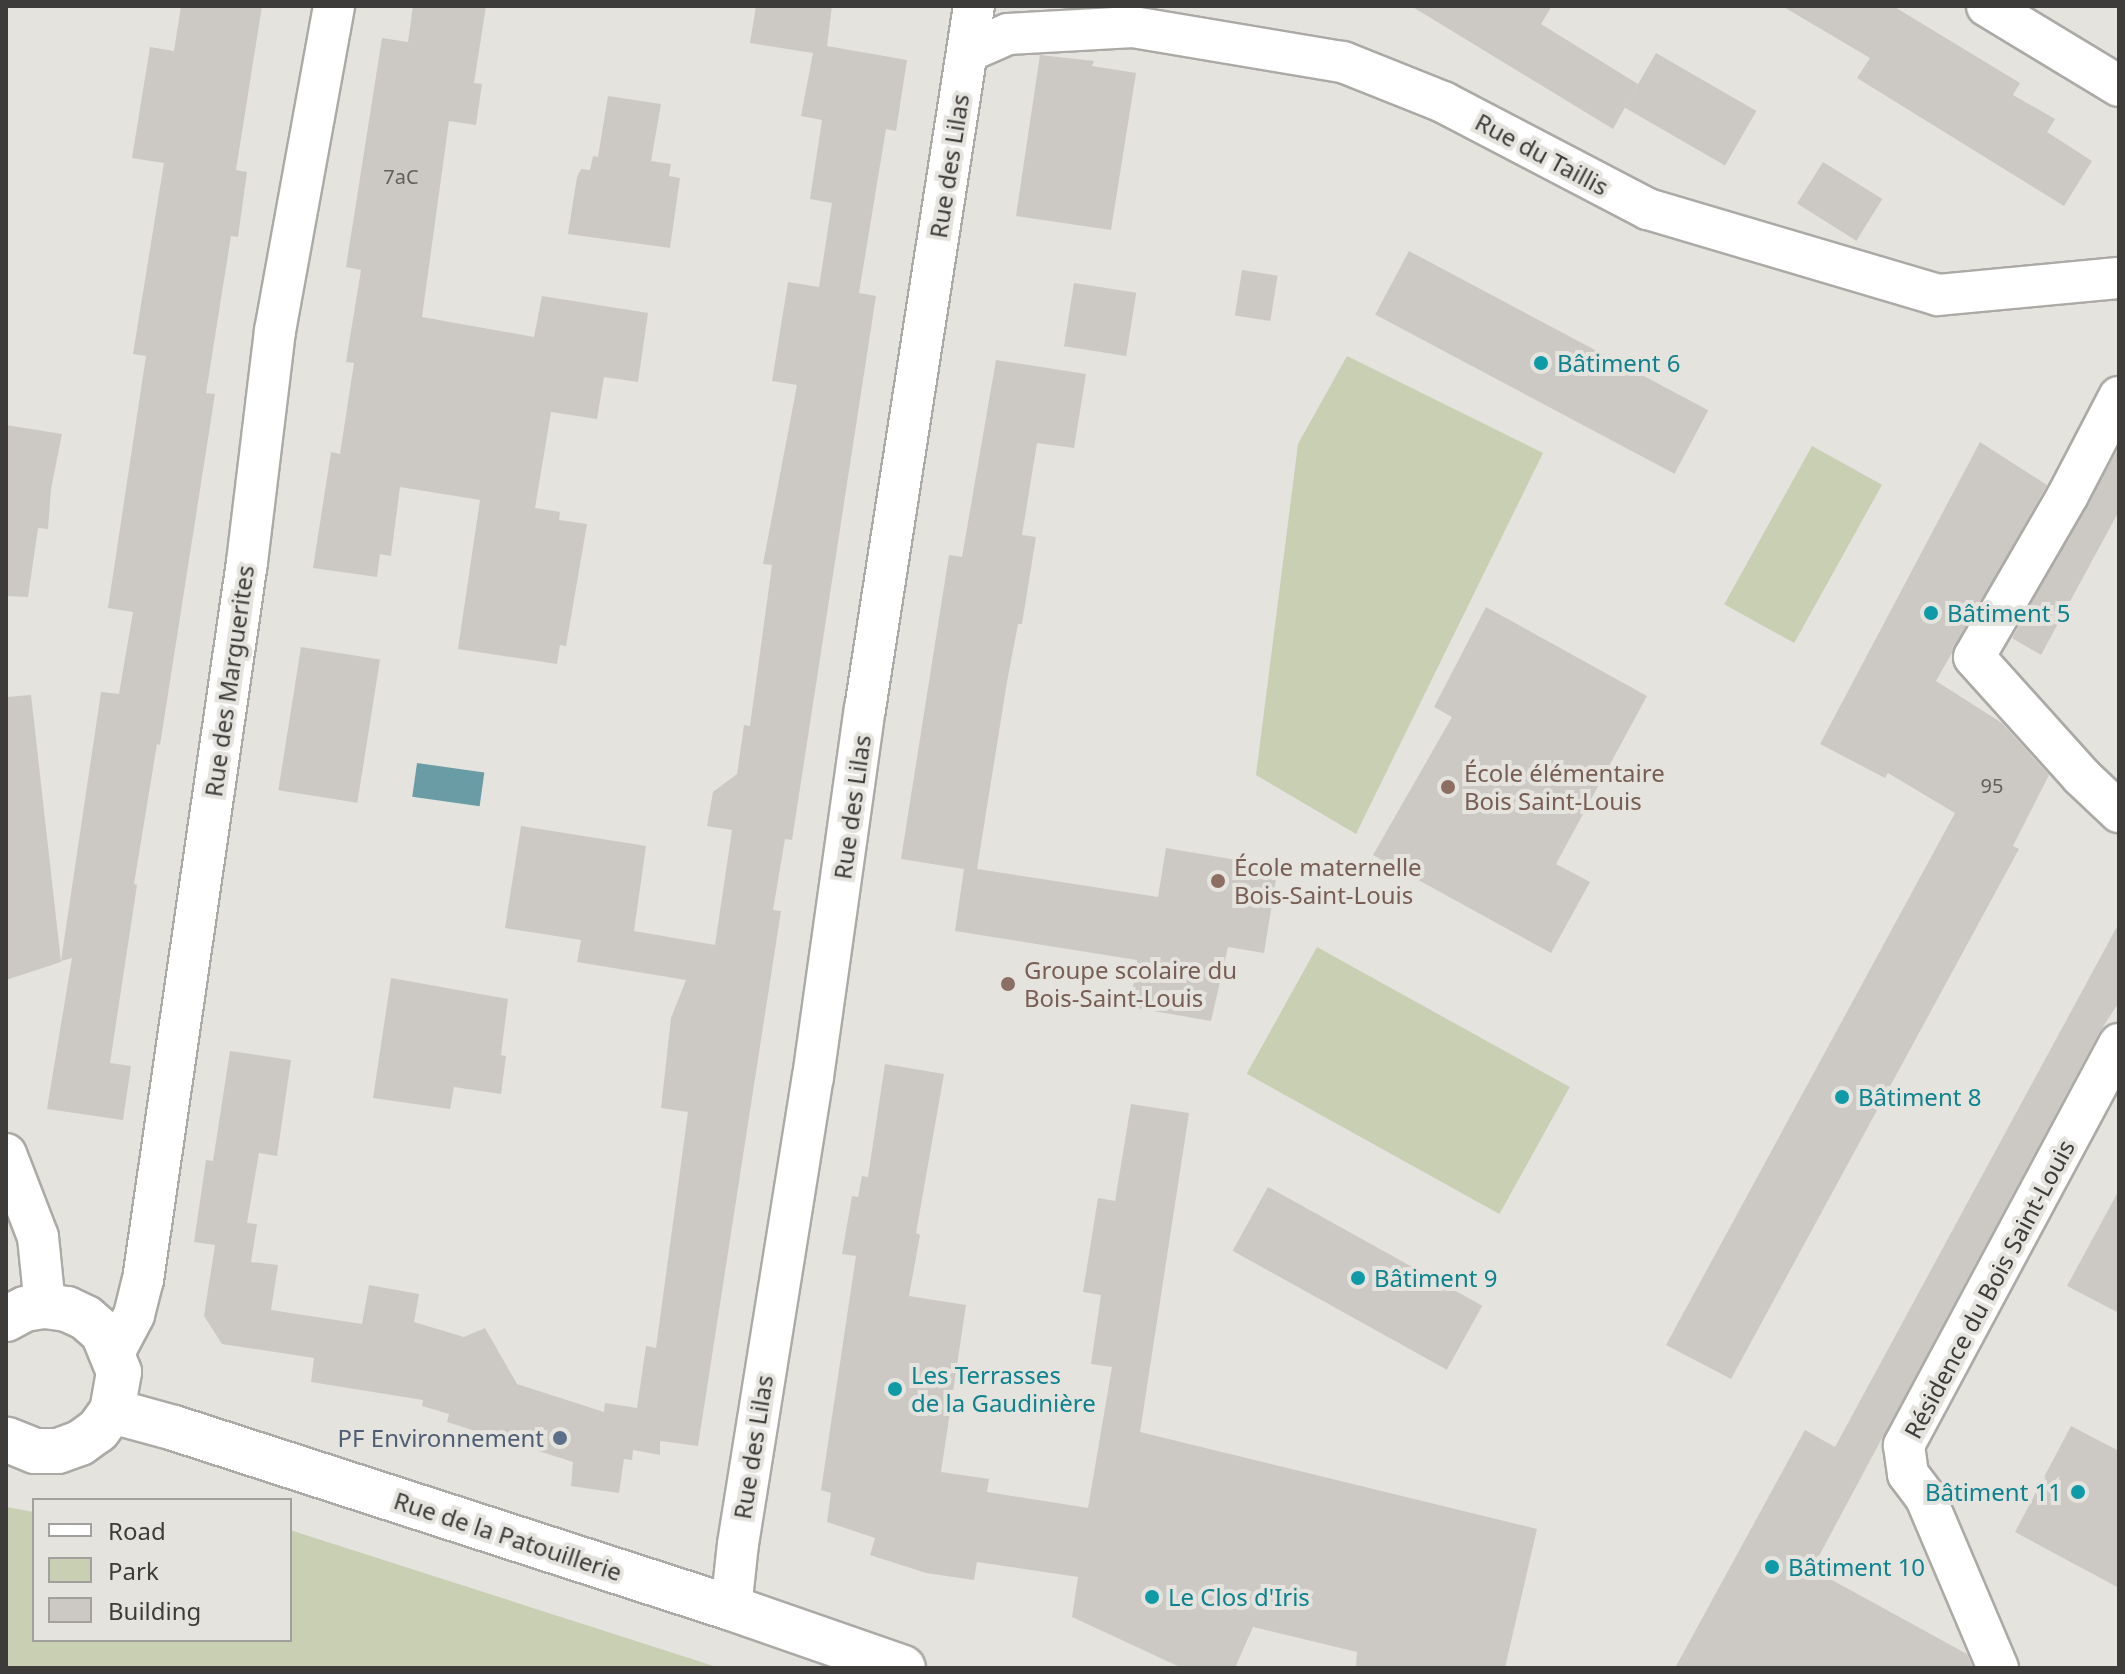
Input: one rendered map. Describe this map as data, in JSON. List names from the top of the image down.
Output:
{
  "streets": {
    "street": [
      "Rue du Taillis",
      "Rue des Lilas",
      "Rue des Marguerites",
      "Résidence du Bois Saint-Louis",
      "Rue de la Patouillerie"
    ]
  },
  "crossings": [
    ["Rue du Taillis", "Rue des Lilas"],
    ["Rue des Lilas", "Rue de la Patouillerie"]
  ],
  "places": [
    "Bâtiment 6",
    "Bâtiment 5",
    "École élémentaire Bois Saint-Louis",
    "École maternelle Bois-Saint-Louis",
    "Groupe scolaire du Bois-Saint-Louis",
    "Bâtiment 8",
    "Bâtiment 9",
    "Les Terrasses de la Gaudinière",
    "PF Environnement",
    "Bâtiment 11",
    "Bâtiment 10",
    "Le Clos d'Iris"
  ],
  "house_numbers": ["7aC", "95"],
  "legend": ["Road", "Park", "Building"]
}
